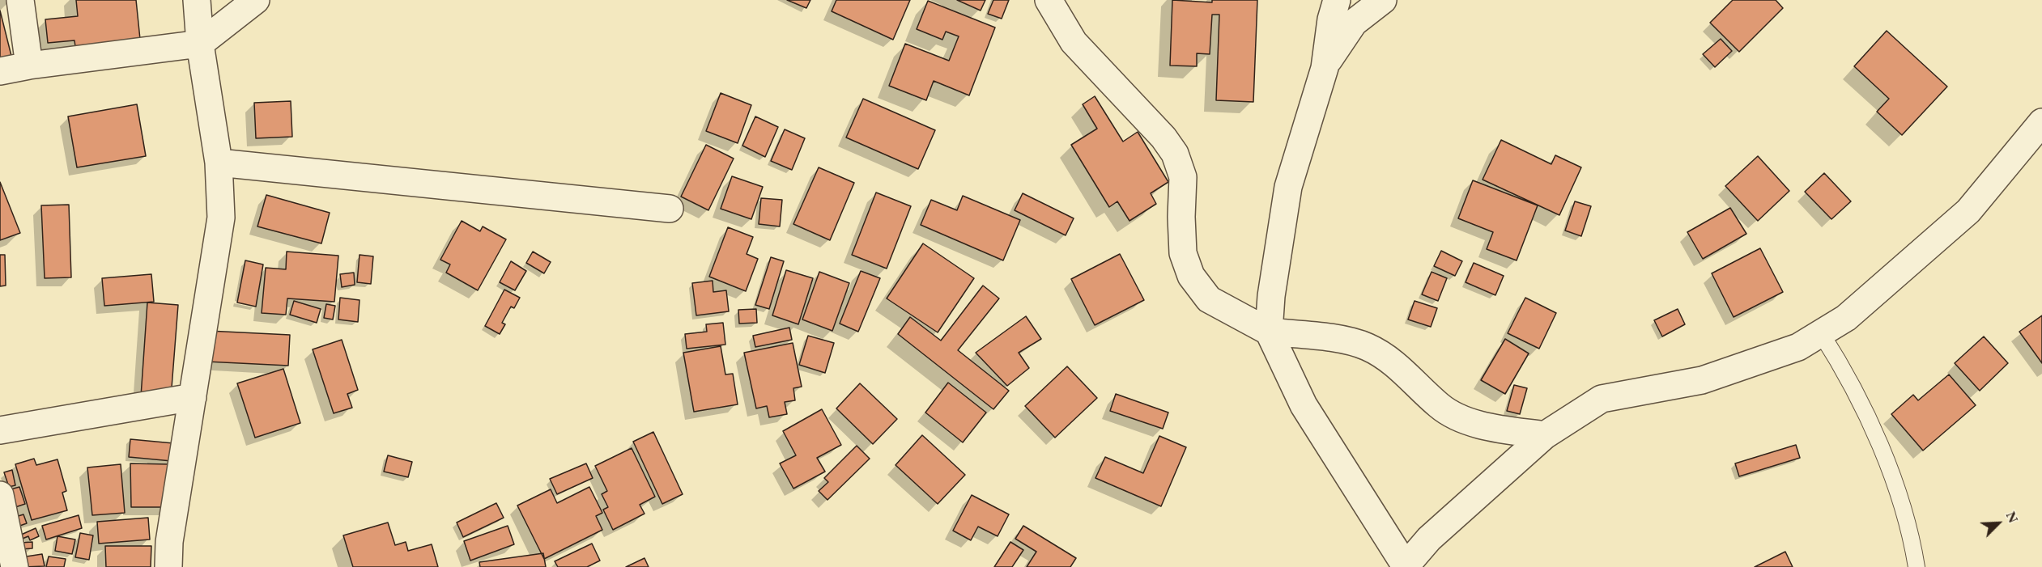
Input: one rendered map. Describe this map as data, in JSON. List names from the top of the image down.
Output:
{
  "north": "top right"
}
